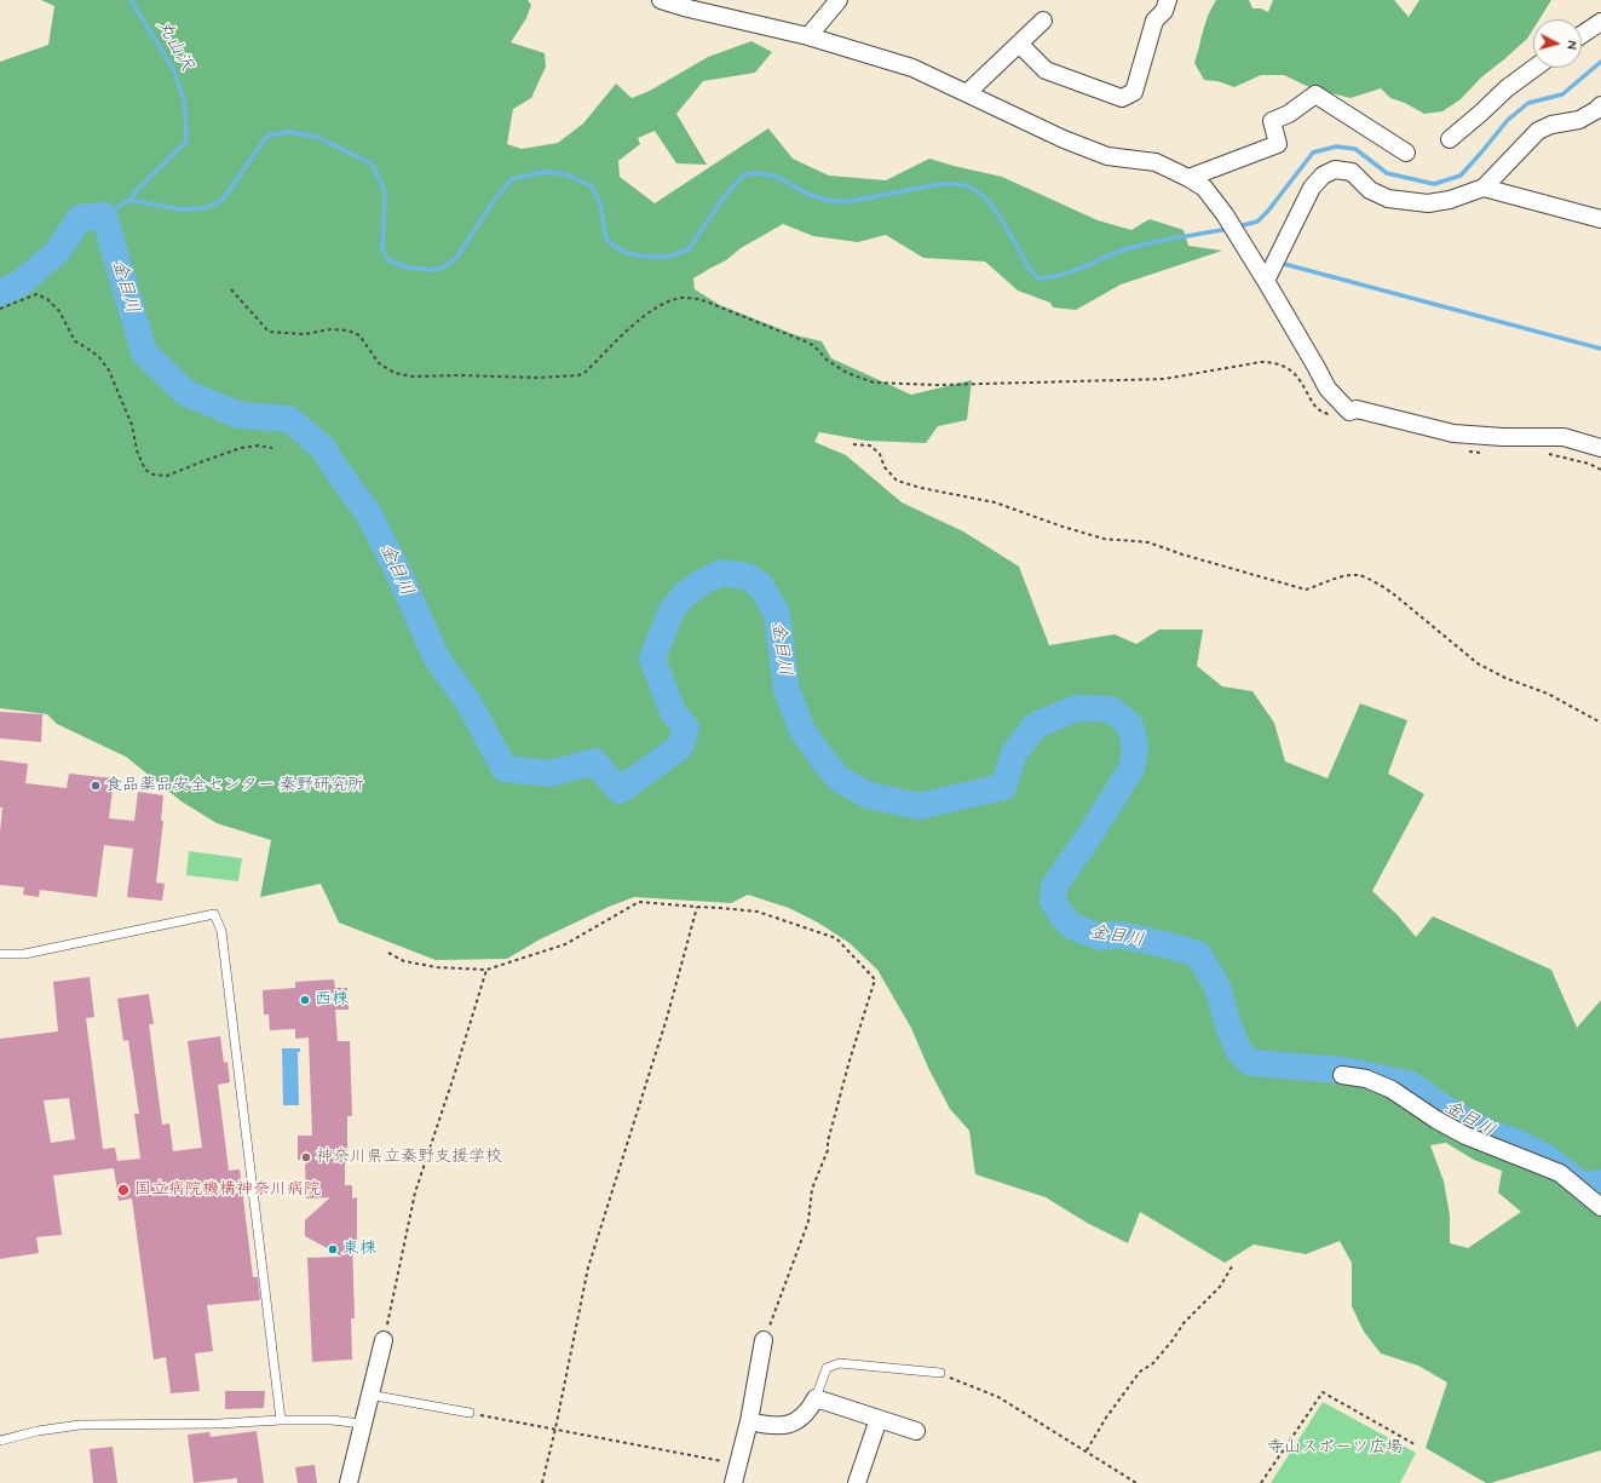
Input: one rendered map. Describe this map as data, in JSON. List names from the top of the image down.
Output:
{
  "water": ["丸山沢", "金目川"],
  "parks": ["寺山スポーツ広場"],
  "places": [
    "食品薬品安全センター 秦野研究所",
    "西棟",
    "神奈川県立秦野支援学校",
    "国立病院機構神奈川病院",
    "東棟"
  ],
  "north": "right"
}
